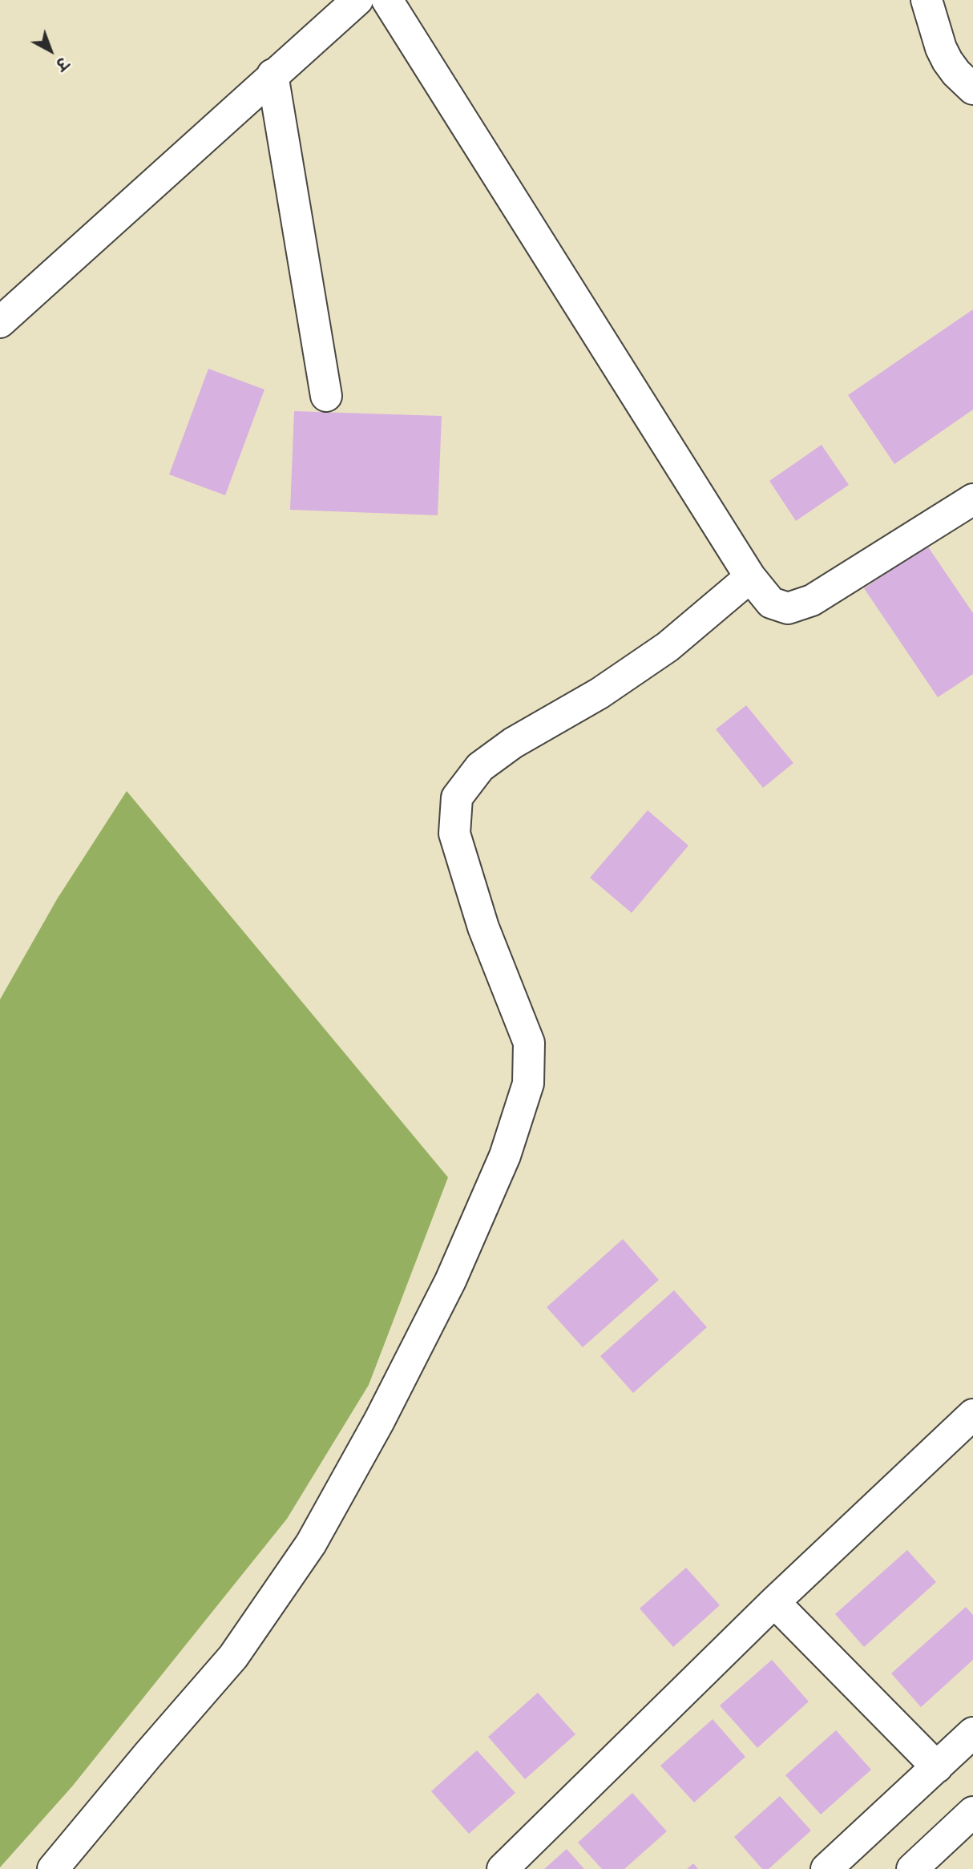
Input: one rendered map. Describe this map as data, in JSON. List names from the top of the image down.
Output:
{
  "north": "bottom right"
}
